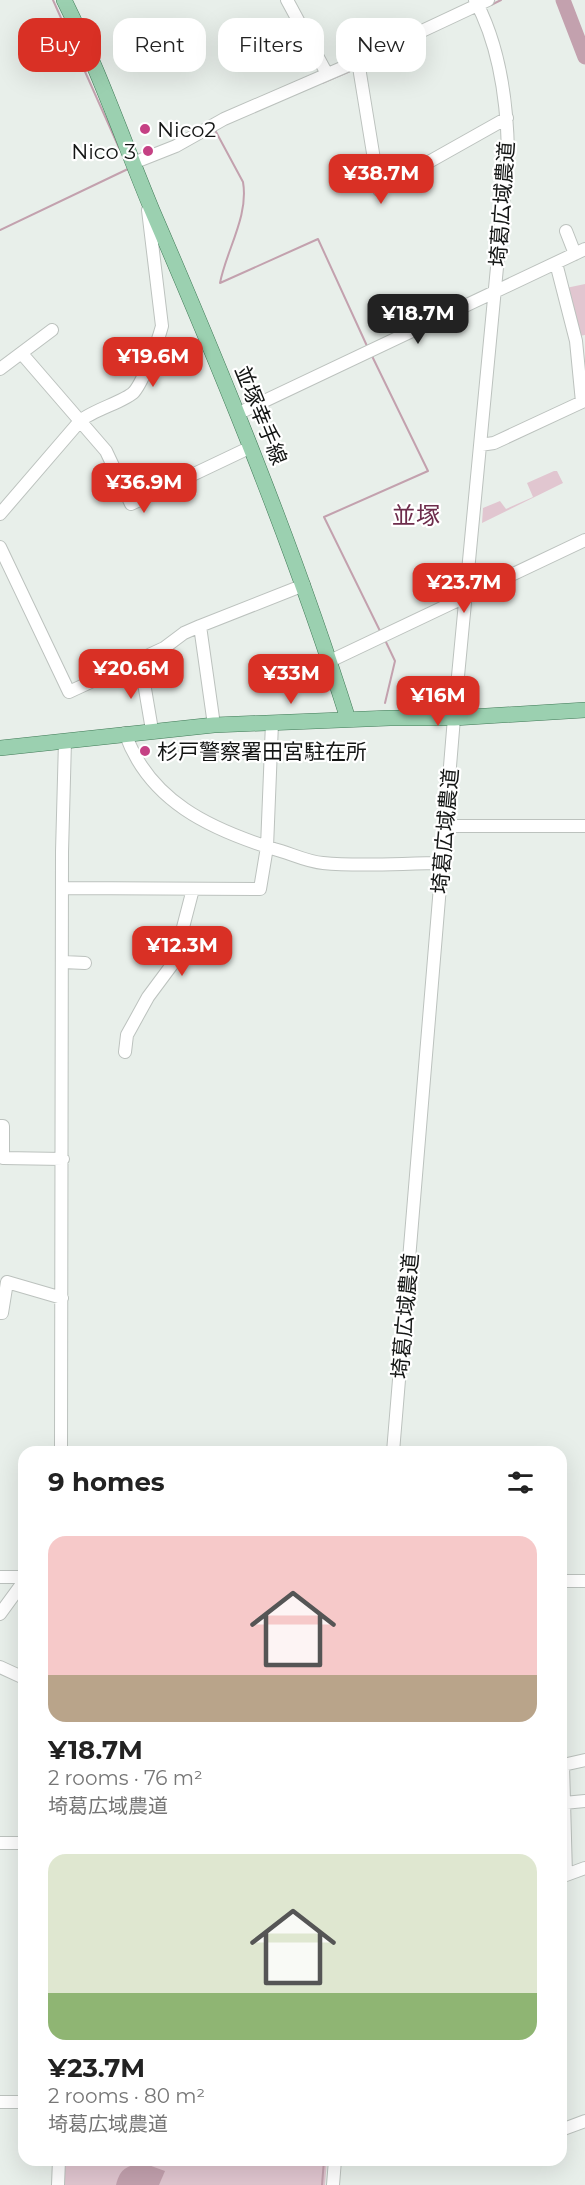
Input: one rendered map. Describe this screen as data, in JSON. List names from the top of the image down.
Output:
{
  "streets": {
    "main road": ["並塚幸手線"],
    "street": ["埼葛広域農道"]
  },
  "districts": ["並塚"],
  "places": ["Nico2", "Nico 3", "杉戸警察署田宮駐在所"],
  "page": {
    "chip": [
      "Buy",
      "Rent",
      "Filters",
      "New"
    ],
    "price": [
      "¥38.7M",
      "¥18.7M",
      "¥19.6M",
      "¥36.9M",
      "¥23.7M",
      "¥20.6M",
      "¥33M",
      "¥16M",
      "¥12.3M"
    ],
    "heading": "9 homes",
    "list": [
      {
        "name": "¥18.7M",
        "note": "2 rooms · 76 m² · 埼葛広域農道"
      },
      {
        "name": "¥23.7M",
        "note": "2 rooms · 80 m² · 埼葛広域農道"
      }
    ]
  }
}
